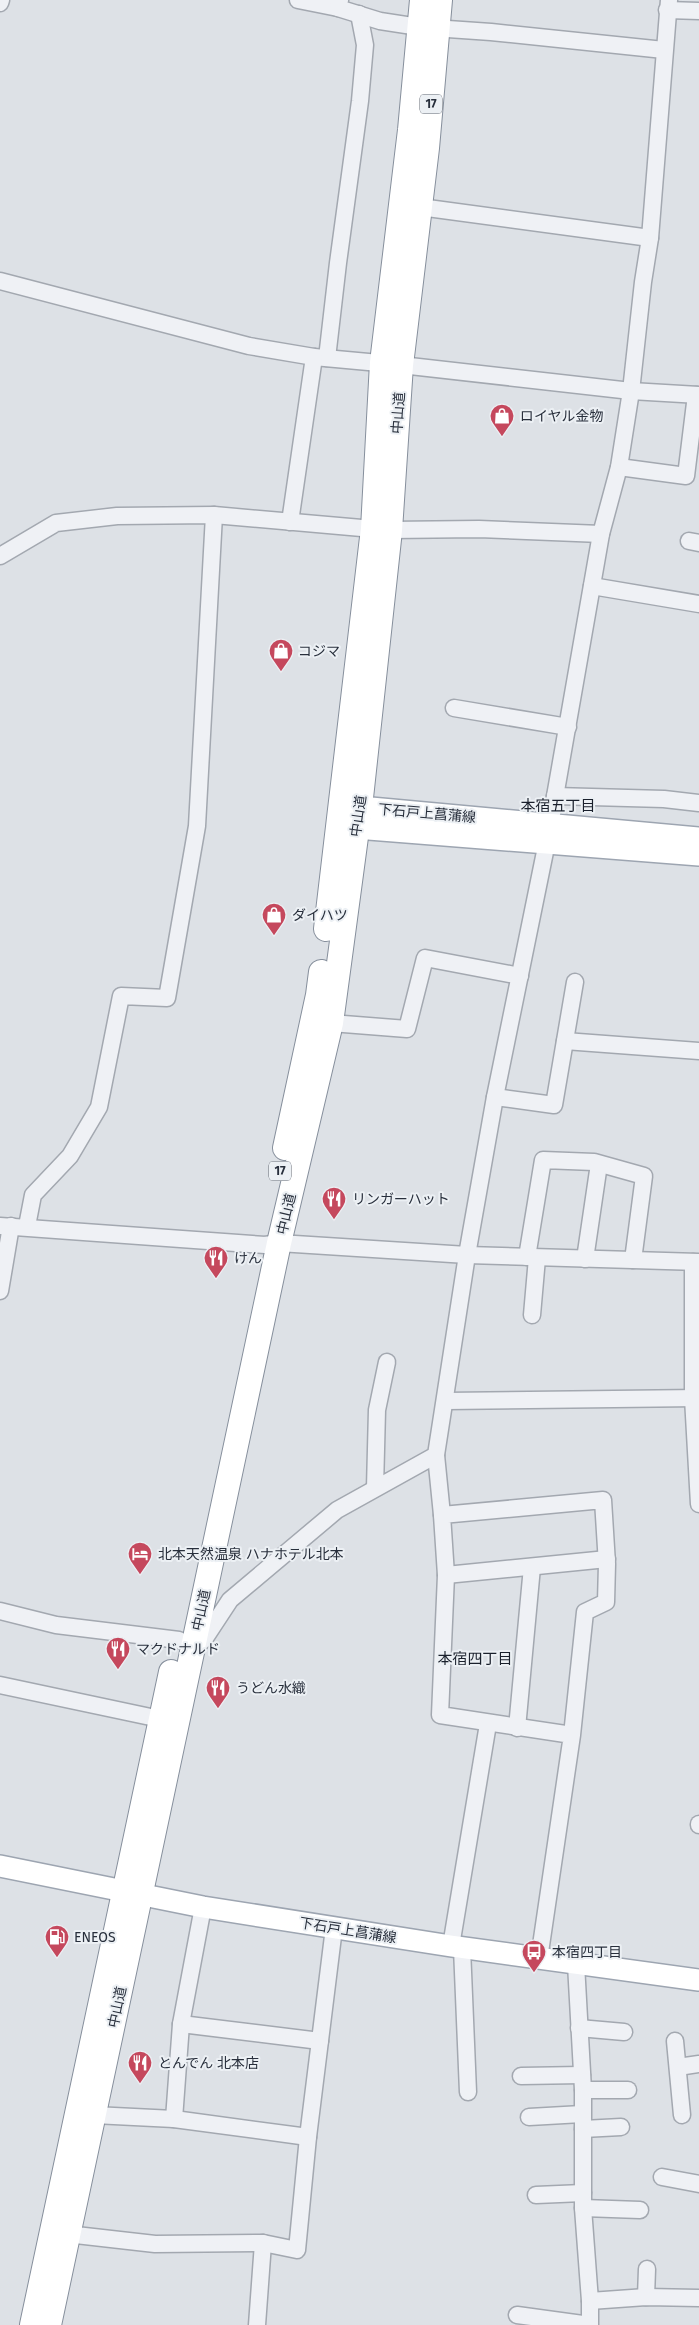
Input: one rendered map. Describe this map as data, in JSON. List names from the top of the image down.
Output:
{
  "streets": {
    "highway": ["17", "中山道"],
    "main road": ["下石戸上菖蒲線"]
  },
  "crossings": [
    ["中山道", "下石戸上菖蒲線"]
  ],
  "districts": ["本宿五丁目", "本宿四丁目"],
  "places": {
    "shop": ["ロイヤル金物", "コジマ", "ダイハツ"],
    "restaurant": [
      "リンガーハット",
      "けん",
      "マクドナルド",
      "うどん水織",
      "とんでん 北本店"
    ],
    "hotel": ["北本天然温泉 ハナホテル北本"],
    "fuel station": ["ENEOS"],
    "bus stop": ["本宿四丁目"]
  }
}
